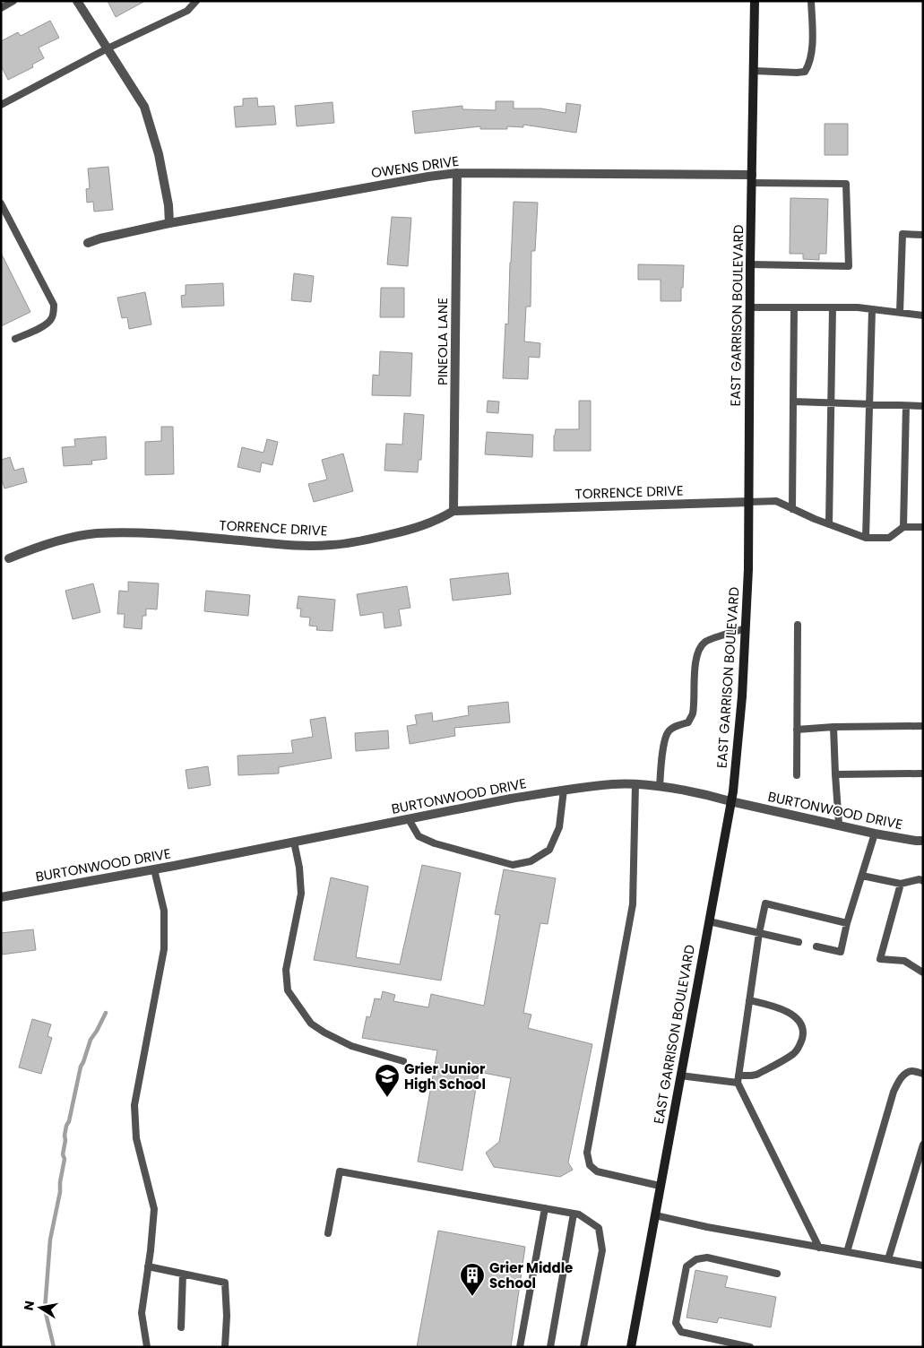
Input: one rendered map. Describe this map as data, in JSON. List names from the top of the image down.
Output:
{
  "streets": {
    "main road": ["EAST GARRISON BOULEVARD"],
    "street": [
      "OWENS DRIVE",
      "PINEOLA LANE",
      "TORRENCE DRIVE",
      "BURTONWOOD DRIVE"
    ]
  },
  "crossings": [
    ["OWENS DRIVE", "EAST GARRISON BOULEVARD"],
    ["OWENS DRIVE", "PINEOLA LANE"],
    ["EAST GARRISON BOULEVARD", "TORRENCE DRIVE"],
    ["EAST GARRISON BOULEVARD", "BURTONWOOD DRIVE"],
    ["PINEOLA LANE", "TORRENCE DRIVE"]
  ],
  "places": {
    "school or university": ["Grier Junior High School"],
    "building": ["Grier Middle School"]
  },
  "north": "left"
}
